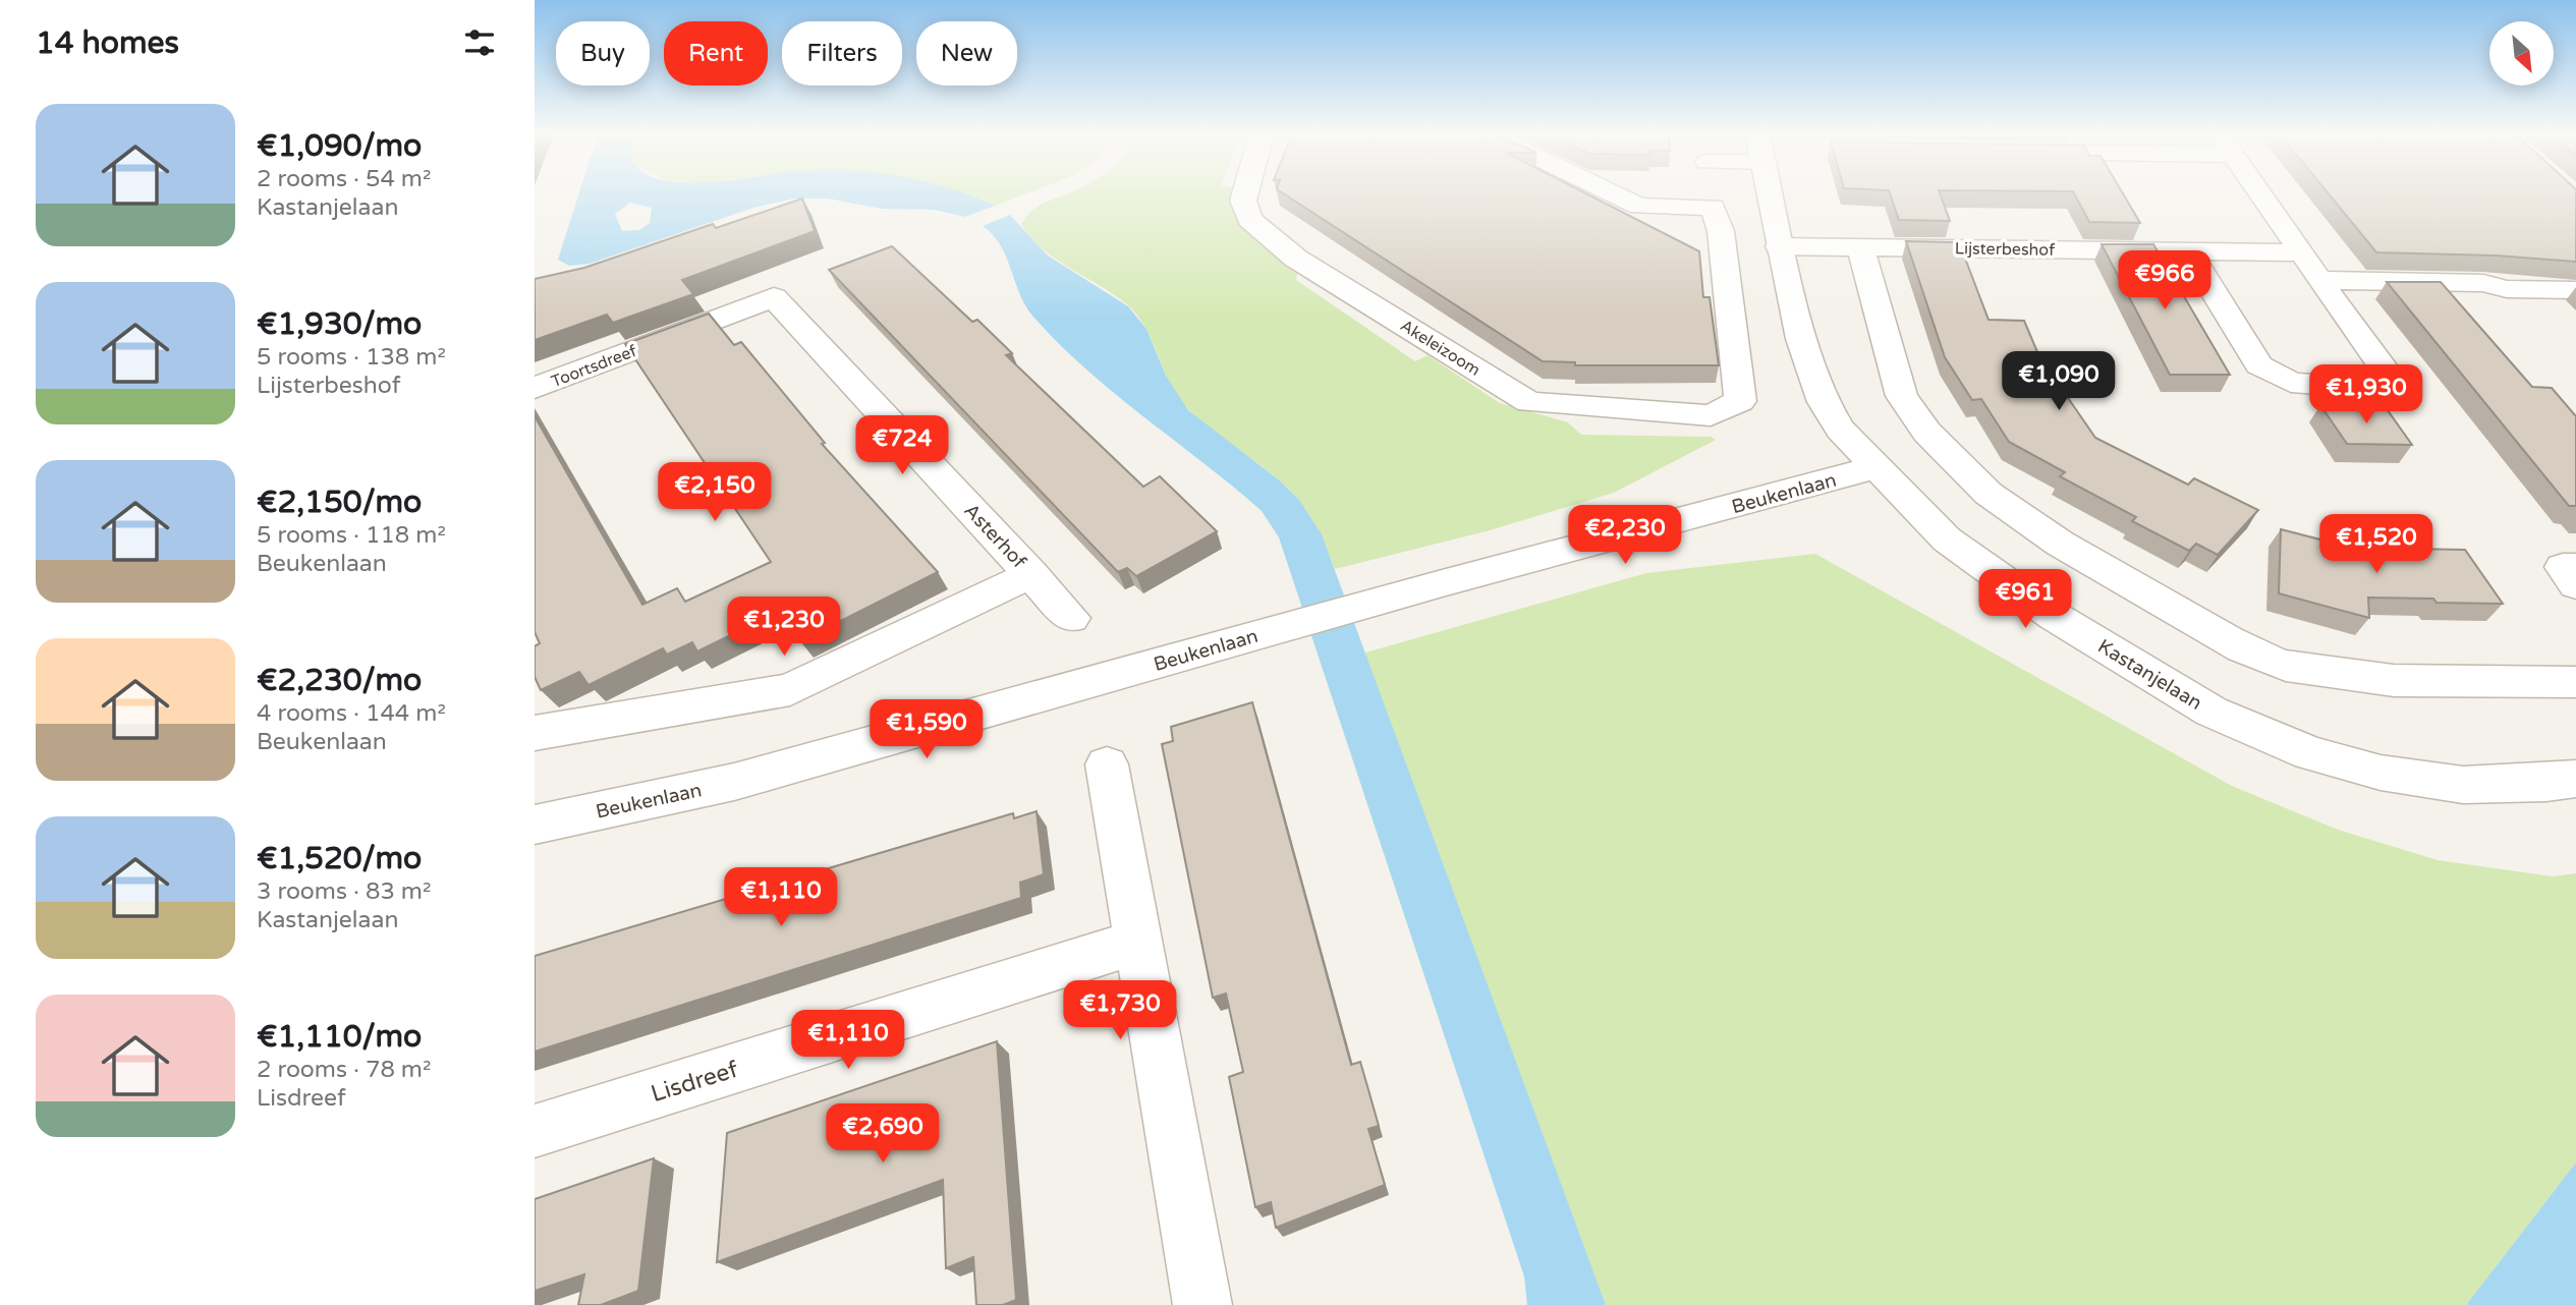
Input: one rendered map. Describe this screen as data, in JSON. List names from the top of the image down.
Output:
{
  "streets": {
    "street": [
      "Lijsterbeshof",
      "Akeleizoom",
      "Toortsdreef",
      "Beukenlaan",
      "Asterhof",
      "Kastanjelaan",
      "Lisdreef"
    ]
  },
  "crossings": [
    ["Lijsterbeshof", "Kastanjelaan"],
    ["Toortsdreef", "Asterhof"],
    ["Beukenlaan", "Kastanjelaan"]
  ],
  "north": "bottom right",
  "page": {
    "heading": "14 homes",
    "chip": [
      "Buy",
      "Rent",
      "Filters",
      "New"
    ],
    "list": [
      {
        "name": "€1,090/mo",
        "note": "2 rooms · 54 m² · Kastanjelaan"
      },
      {
        "name": "€1,930/mo",
        "note": "5 rooms · 138 m² · Lijsterbeshof"
      },
      {
        "name": "€2,150/mo",
        "note": "5 rooms · 118 m² · Beukenlaan"
      },
      {
        "name": "€2,230/mo",
        "note": "4 rooms · 144 m² · Beukenlaan"
      },
      {
        "name": "€1,520/mo",
        "note": "3 rooms · 83 m² · Kastanjelaan"
      },
      {
        "name": "€1,110/mo",
        "note": "2 rooms · 78 m² · Lisdreef"
      }
    ],
    "price": [
      "€966",
      "€1,090",
      "€1,930",
      "€724",
      "€2,150",
      "€2,230",
      "€1,520",
      "€961",
      "€1,230",
      "€1,590",
      "€1,110",
      "€1,730",
      "€1,110",
      "€2,690"
    ]
  }
}
